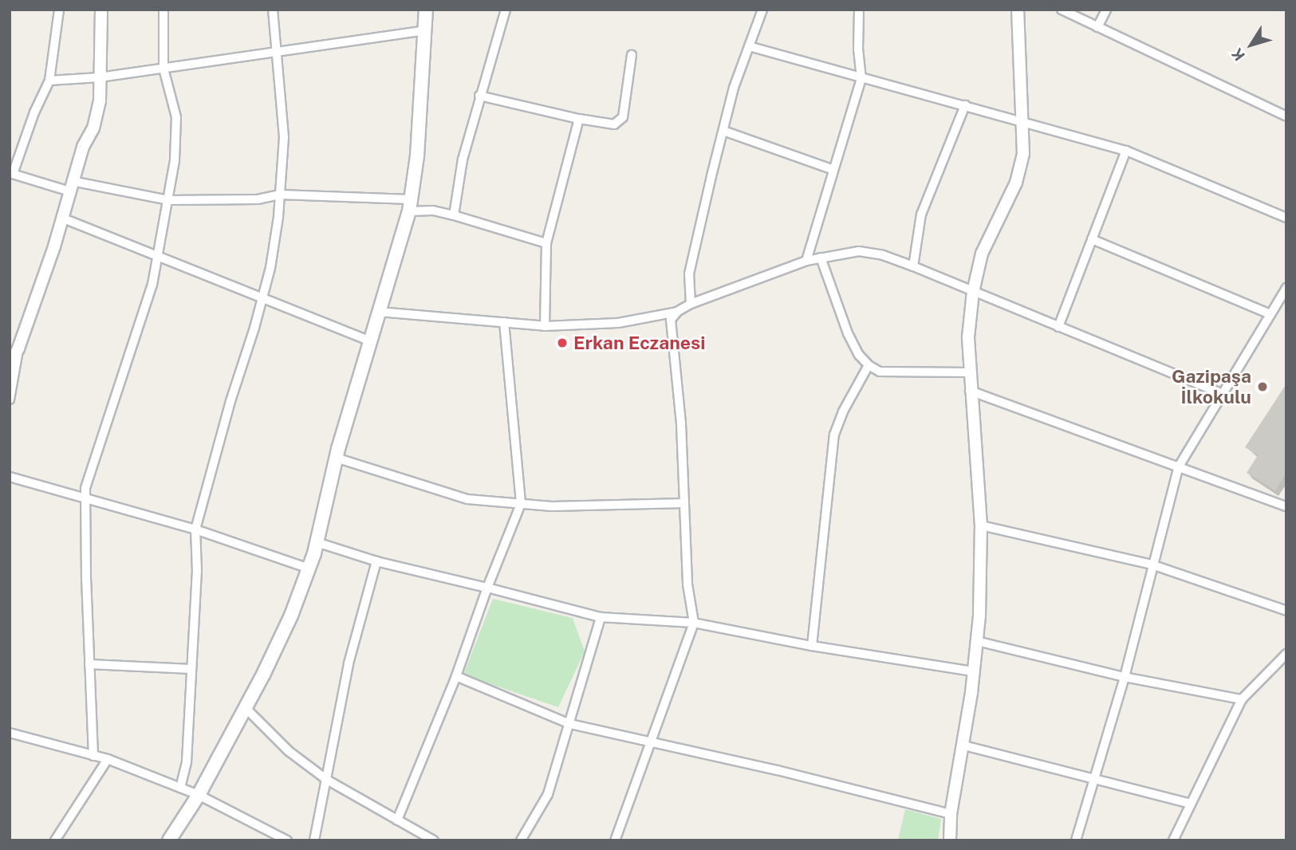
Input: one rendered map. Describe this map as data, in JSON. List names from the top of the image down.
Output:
{
  "places": ["Erkan Eczanesi", "Gazipaşa İlkokulu"],
  "north": "bottom left"
}
